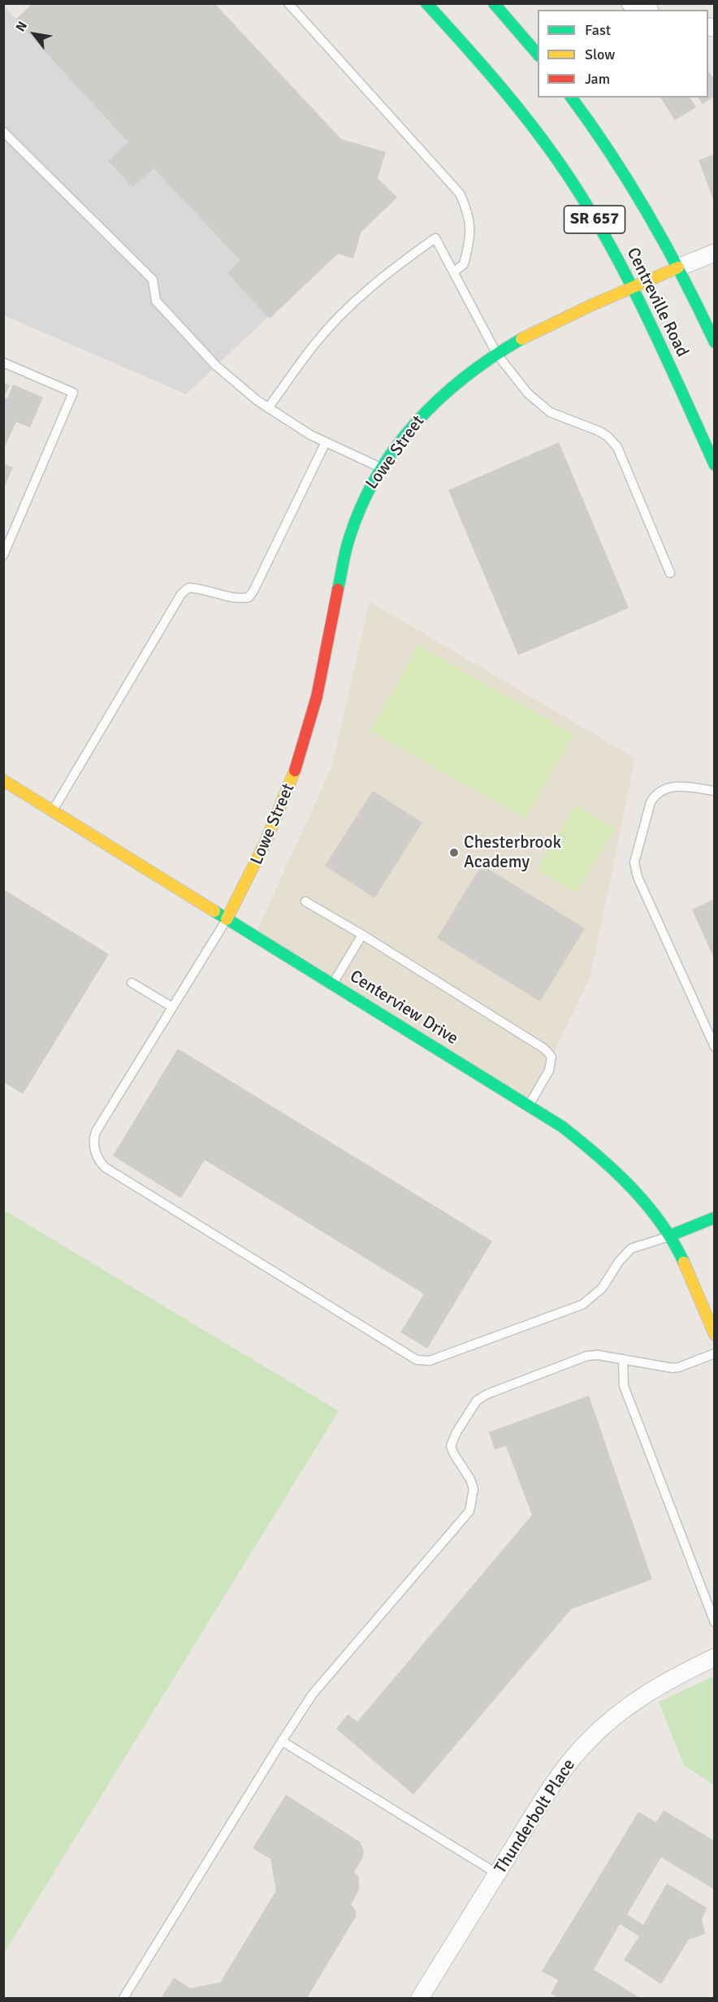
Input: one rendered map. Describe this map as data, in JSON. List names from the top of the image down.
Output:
{
  "streets": {
    "street": [
      "SR 657",
      "Centreville Road",
      "Lowe Street",
      "Centerview Drive",
      "Thunderbolt Place"
    ]
  },
  "crossings": [
    ["Centreville Road", "Lowe Street"],
    ["Lowe Street", "Centerview Drive"]
  ],
  "places": ["Chesterbrook Academy"],
  "legend": ["Fast", "Slow", "Jam"],
  "north": "top left"
}
